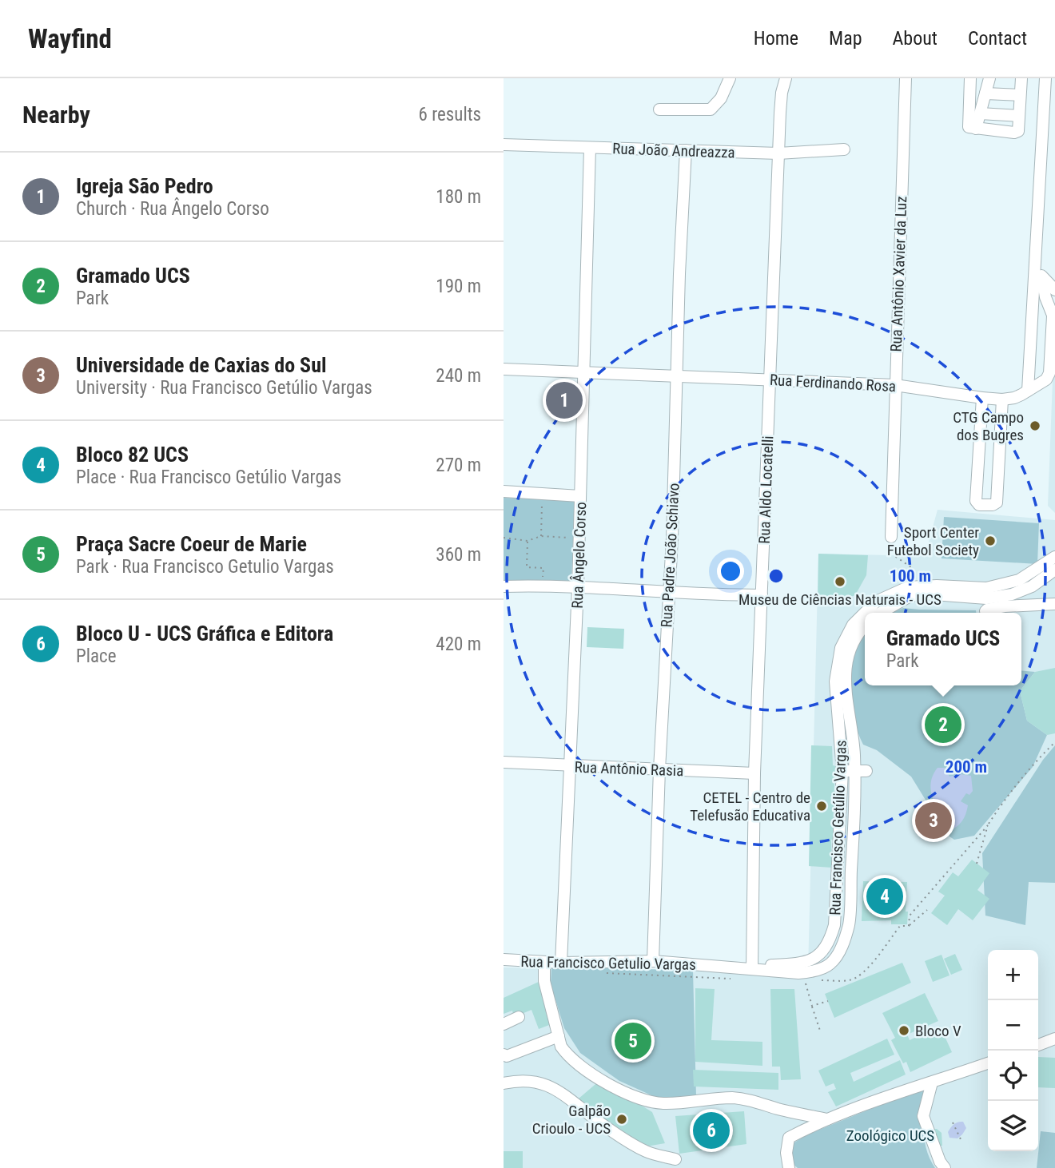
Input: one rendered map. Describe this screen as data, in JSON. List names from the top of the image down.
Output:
{
  "streets": {
    "street": [
      "Rua João Andreazza",
      "Rua Antônio Xavier da Luz",
      "Rua Ferdinando Rosa",
      "Rua Aldo Locatelli",
      "Rua Ângelo Corso",
      "Rua Padre João Schiavo",
      "Rua Antônio Rasia",
      "Rua Francisco Getúlio Vargas",
      "Rua Francisco Getulio Vargas"
    ]
  },
  "crossings": [
    ["Rua João Andreazza", "Rua Aldo Locatelli"],
    ["Rua João Andreazza", "Rua Ângelo Corso"],
    ["Rua João Andreazza", "Rua Padre João Schiavo"],
    ["Rua Antônio Xavier da Luz", "Rua Ferdinando Rosa"],
    ["Rua Ferdinando Rosa", "Rua Aldo Locatelli"],
    ["Rua Ferdinando Rosa", "Rua Ângelo Corso"],
    ["Rua Ferdinando Rosa", "Rua Padre João Schiavo"],
    ["Rua Aldo Locatelli", "Rua Antônio Rasia"],
    ["Rua Aldo Locatelli", "Rua Francisco Getulio Vargas"],
    ["Rua Ângelo Corso", "Rua Antônio Rasia"],
    ["Rua Ângelo Corso", "Rua Francisco Getulio Vargas"],
    ["Rua Padre João Schiavo", "Rua Antônio Rasia"],
    ["Rua Padre João Schiavo", "Rua Francisco Getulio Vargas"],
    ["Rua Francisco Getúlio Vargas", "Rua Francisco Getulio Vargas"]
  ],
  "parks": ["Zoológico UCS"],
  "places": [
    "CTG Campo dos Bugres",
    "Sport Center Futebol Society",
    "Museu de Ciências Naturais - UCS",
    "CETEL - Centro de Telefusão Educativa",
    "Bloco V",
    "Galpão Crioulo - UCS"
  ],
  "page": {
    "header": "Wayfind",
    "nav": [
      "Home",
      "Map",
      "About",
      "Contact"
    ],
    "heading": ["Nearby", "6 results"],
    "list": [
      {
        "mark": "1",
        "name": "Igreja São Pedro",
        "note": "Church · Rua Ângelo Corso",
        "value": "180 m"
      },
      {
        "mark": "2",
        "name": "Gramado UCS",
        "note": "Park",
        "value": "190 m"
      },
      {
        "mark": "3",
        "name": "Universidade de Caxias do Sul",
        "note": "University · Rua Francisco Getúlio Vargas",
        "value": "240 m"
      },
      {
        "mark": "4",
        "name": "Bloco 82 UCS",
        "note": "Place · Rua Francisco Getúlio Vargas",
        "value": "270 m"
      },
      {
        "mark": "5",
        "name": "Praça Sacre Coeur de Marie",
        "note": "Park · Rua Francisco Getulio Vargas",
        "value": "360 m"
      },
      {
        "mark": "6",
        "name": "Bloco U - UCS Gráfica e Editora",
        "note": "Place",
        "value": "420 m"
      }
    ],
    "pins": [
      "1",
      "2",
      "3",
      "4",
      "5",
      "6"
    ],
    "popup": ["Gramado UCS", "Park"],
    "map_buttons": ["+", "−"]
  },
  "rings": ["100 m", "200 m"]
}
